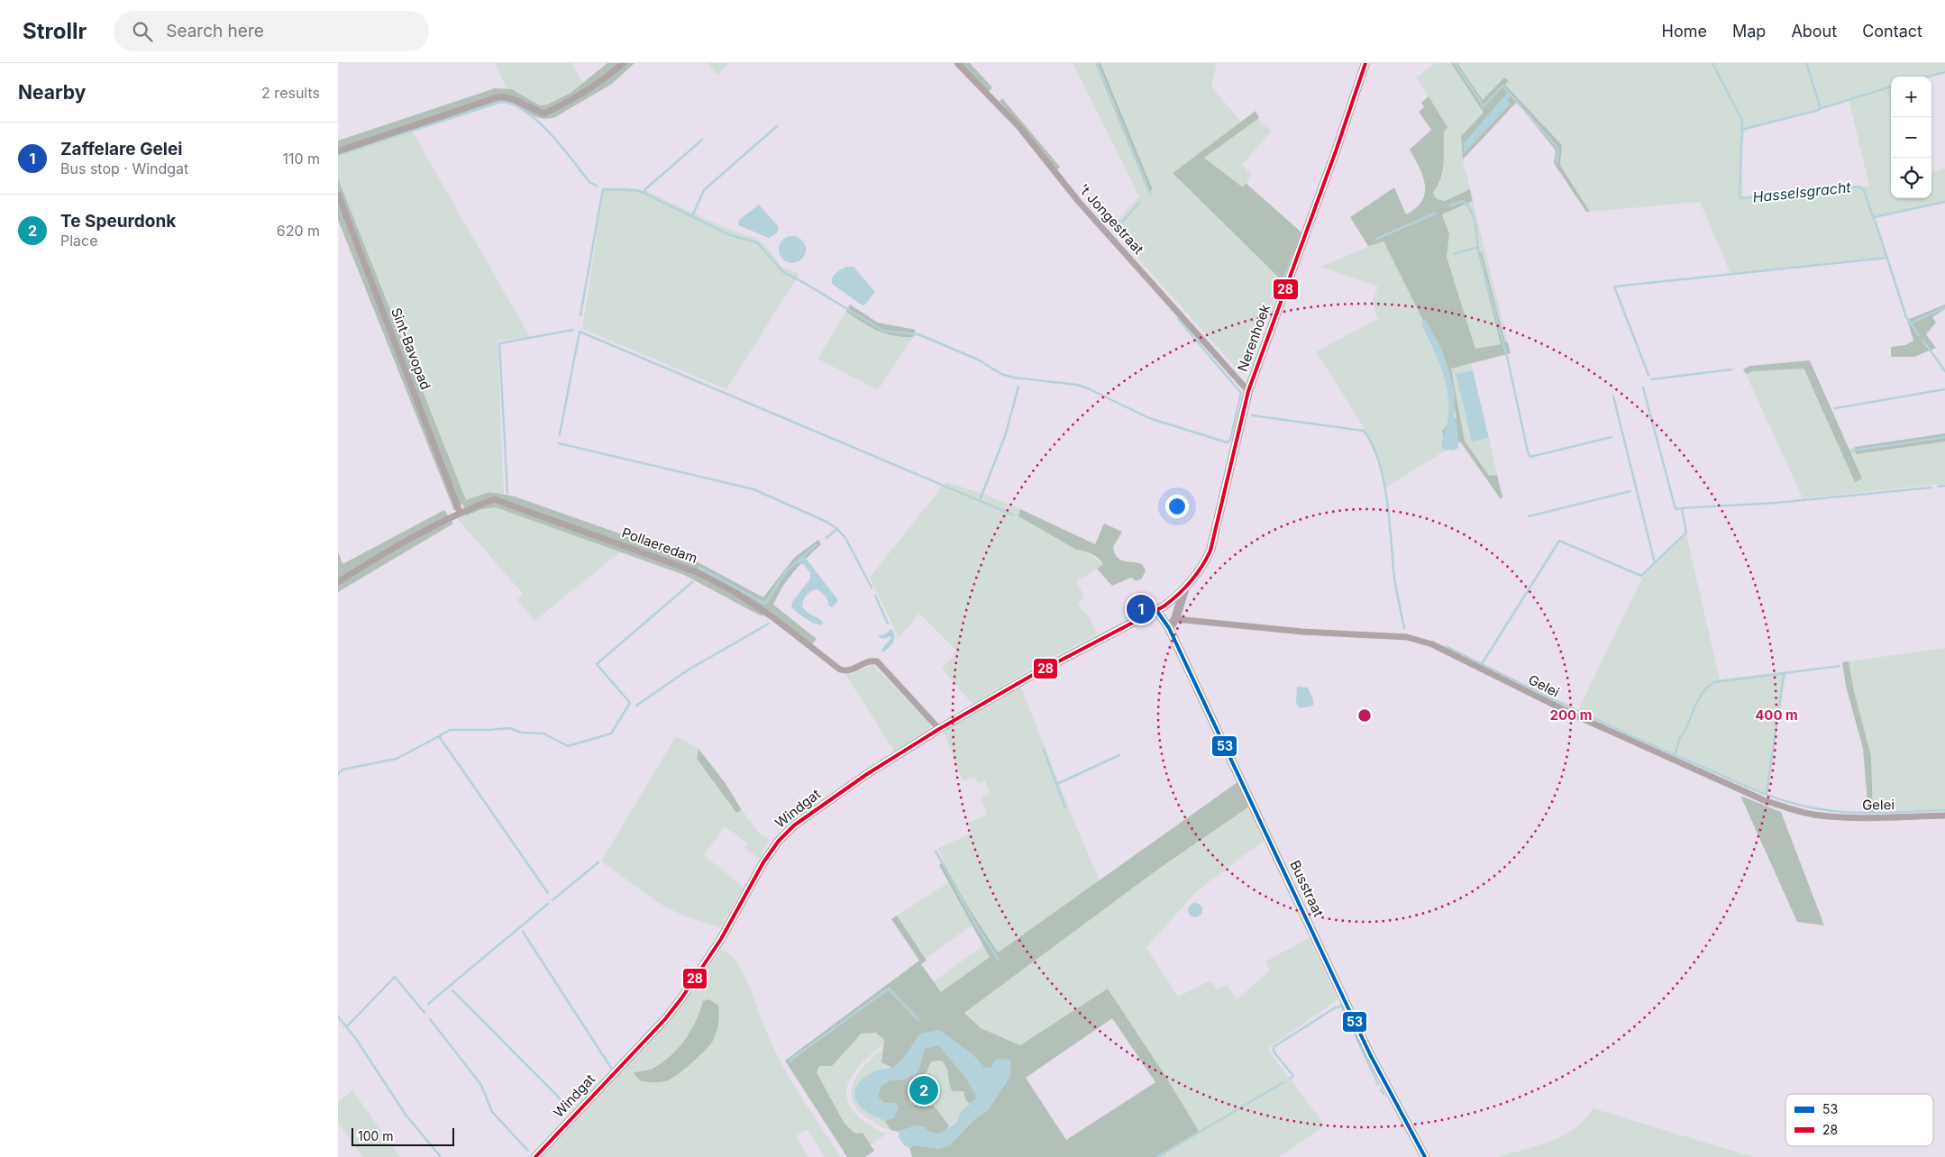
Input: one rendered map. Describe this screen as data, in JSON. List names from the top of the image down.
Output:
{
  "streets": {
    "street": [
      "'t Jongestraat",
      "Nerenhoek",
      "Sint-Bavopad",
      "Pollaeredam",
      "Gelei",
      "Windgat",
      "Busstraat"
    ]
  },
  "crossings": [
    ["'t Jongestraat", "Nerenhoek"],
    ["Nerenhoek", "Windgat"],
    ["Nerenhoek", "Busstraat"],
    ["Sint-Bavopad", "Pollaeredam"],
    ["Pollaeredam", "Windgat"],
    ["Windgat", "Busstraat"]
  ],
  "water": ["Hasselsgracht"],
  "lines": ["transit line 28", "transit line 53"],
  "legend": ["53", "28"],
  "scale_bar": "100 m",
  "page": {
    "header": "Strollr",
    "search": "Search here",
    "nav": [
      "Home",
      "Map",
      "About",
      "Contact"
    ],
    "heading": ["Nearby", "2 results"],
    "map_buttons": ["+", "−"],
    "list": [
      {
        "mark": "1",
        "name": "Zaffelare Gelei",
        "note": "Bus stop · Windgat",
        "value": "110 m"
      },
      {
        "mark": "2",
        "name": "Te Speurdonk",
        "note": "Place",
        "value": "620 m"
      }
    ],
    "pins": ["1", "2"],
    "scale": "100 m"
  },
  "rings": ["200 m", "400 m"]
}
